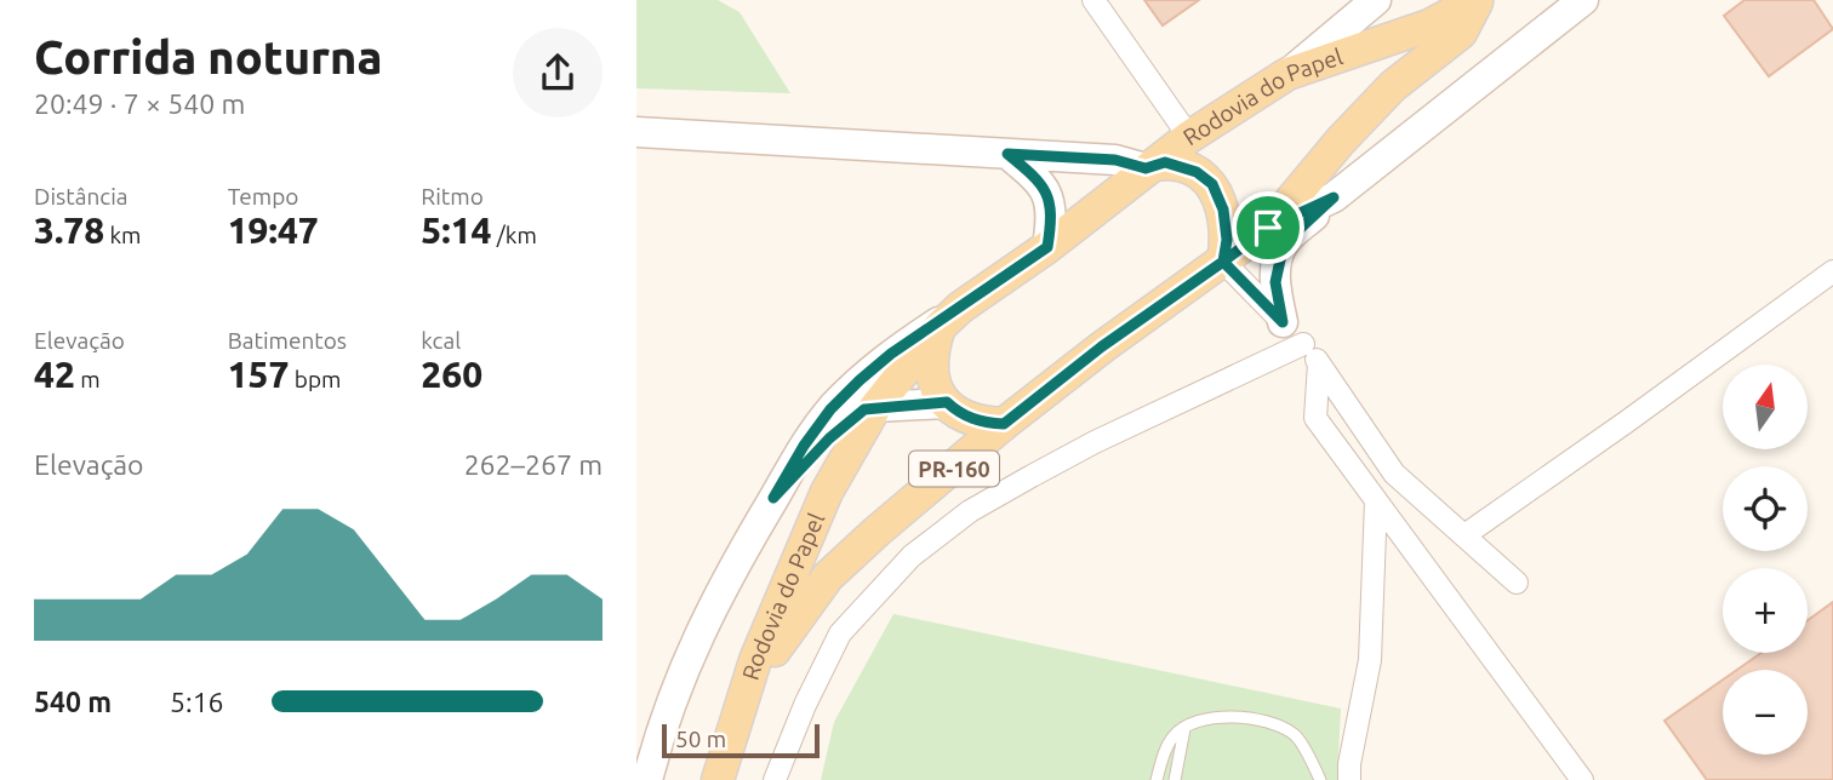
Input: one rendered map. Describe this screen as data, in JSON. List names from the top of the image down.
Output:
{
  "streets": {
    "main road": ["Rodovia do Papel", "PR-160"]
  },
  "crossings": [
    ["Rodovia do Papel", "PR-160"]
  ],
  "scale_bar": "50 m",
  "north": "top",
  "page": {
    "heading": ["Corrida noturna", "20:49 · 7 × 540 m"],
    "stats": [
      ["Distância", "3.78 km"],
      ["Tempo", "19:47"],
      ["Ritmo", "5:14 /km"],
      ["Elevação", "42 m"],
      ["Batimentos", "157 bpm"],
      ["kcal", "260"]
    ],
    "map_buttons": ["+", "−"],
    "chart": ["Elevação", "262–267 m"],
    "list": [
      {
        "name": "540 m",
        "note": "5:16"
      }
    ],
    "scale": "50 m"
  }
}
